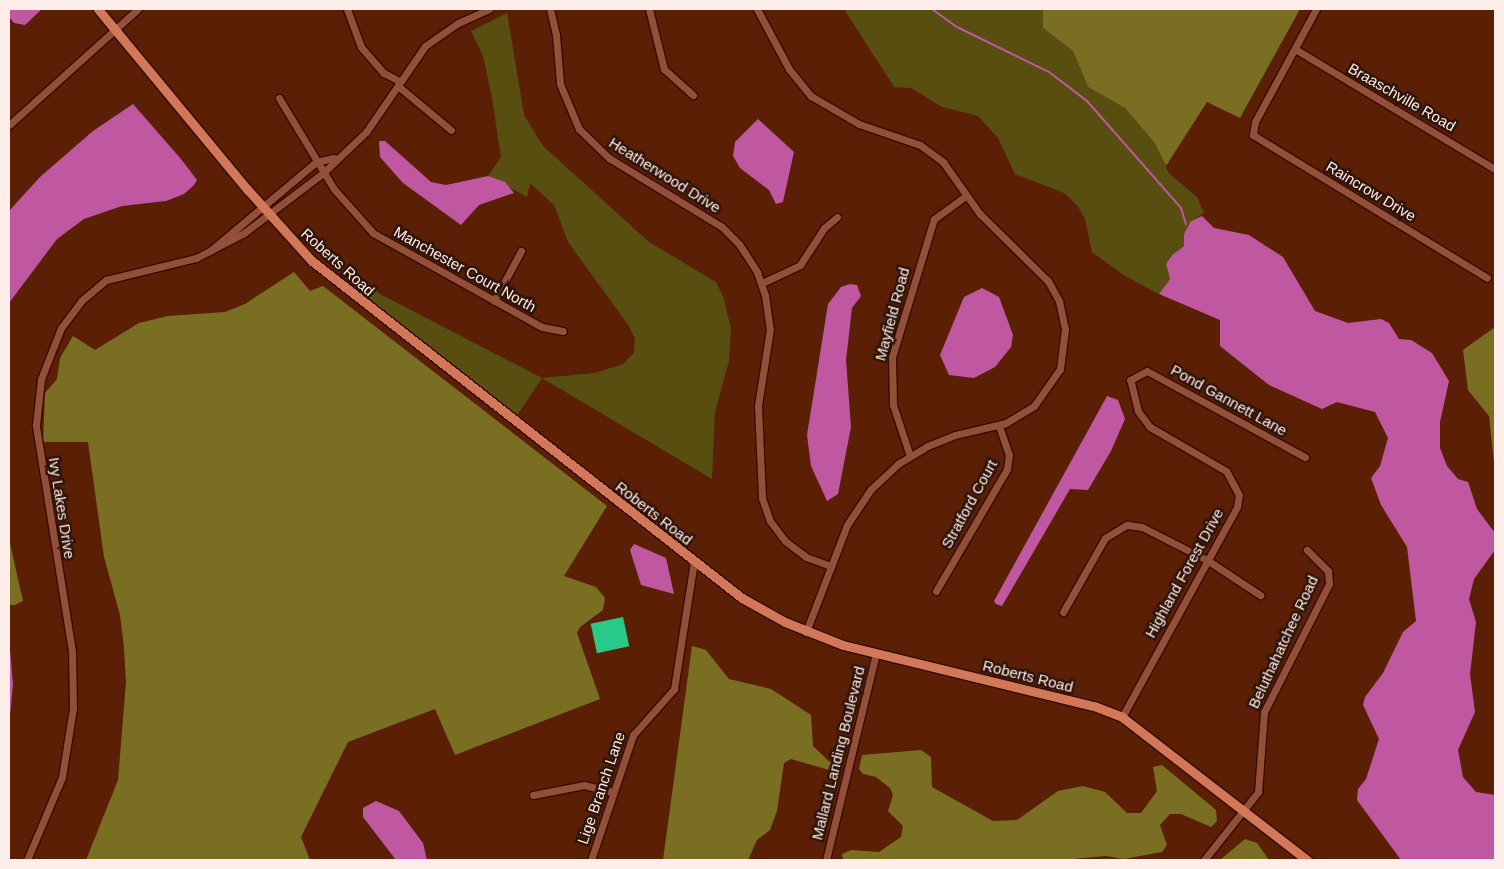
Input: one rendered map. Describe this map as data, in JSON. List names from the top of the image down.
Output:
{
  "streets": {
    "main road": ["Roberts Road"],
    "street": [
      "Braaschville Road",
      "Heatherwood Drive",
      "Raincrow Drive",
      "Manchester Court North",
      "Mayfield Road",
      "Pond Gannett Lane",
      "Stratford Court",
      "Ivy Lakes Drive",
      "Highland Forest Drive",
      "Beluthahatchee Road",
      "Mallard Landing Boulevard",
      "Lige Branch Lane"
    ]
  },
  "crossings": [
    ["Braaschville Road", "Raincrow Drive"],
    ["Roberts Road", "Ivy Lakes Drive"],
    ["Roberts Road", "Highland Forest Drive"],
    ["Roberts Road", "Beluthahatchee Road"],
    ["Roberts Road", "Mallard Landing Boulevard"],
    ["Roberts Road", "Lige Branch Lane"],
    ["Manchester Court North", "Ivy Lakes Drive"],
    ["Pond Gannett Lane", "Highland Forest Drive"]
  ]
}
